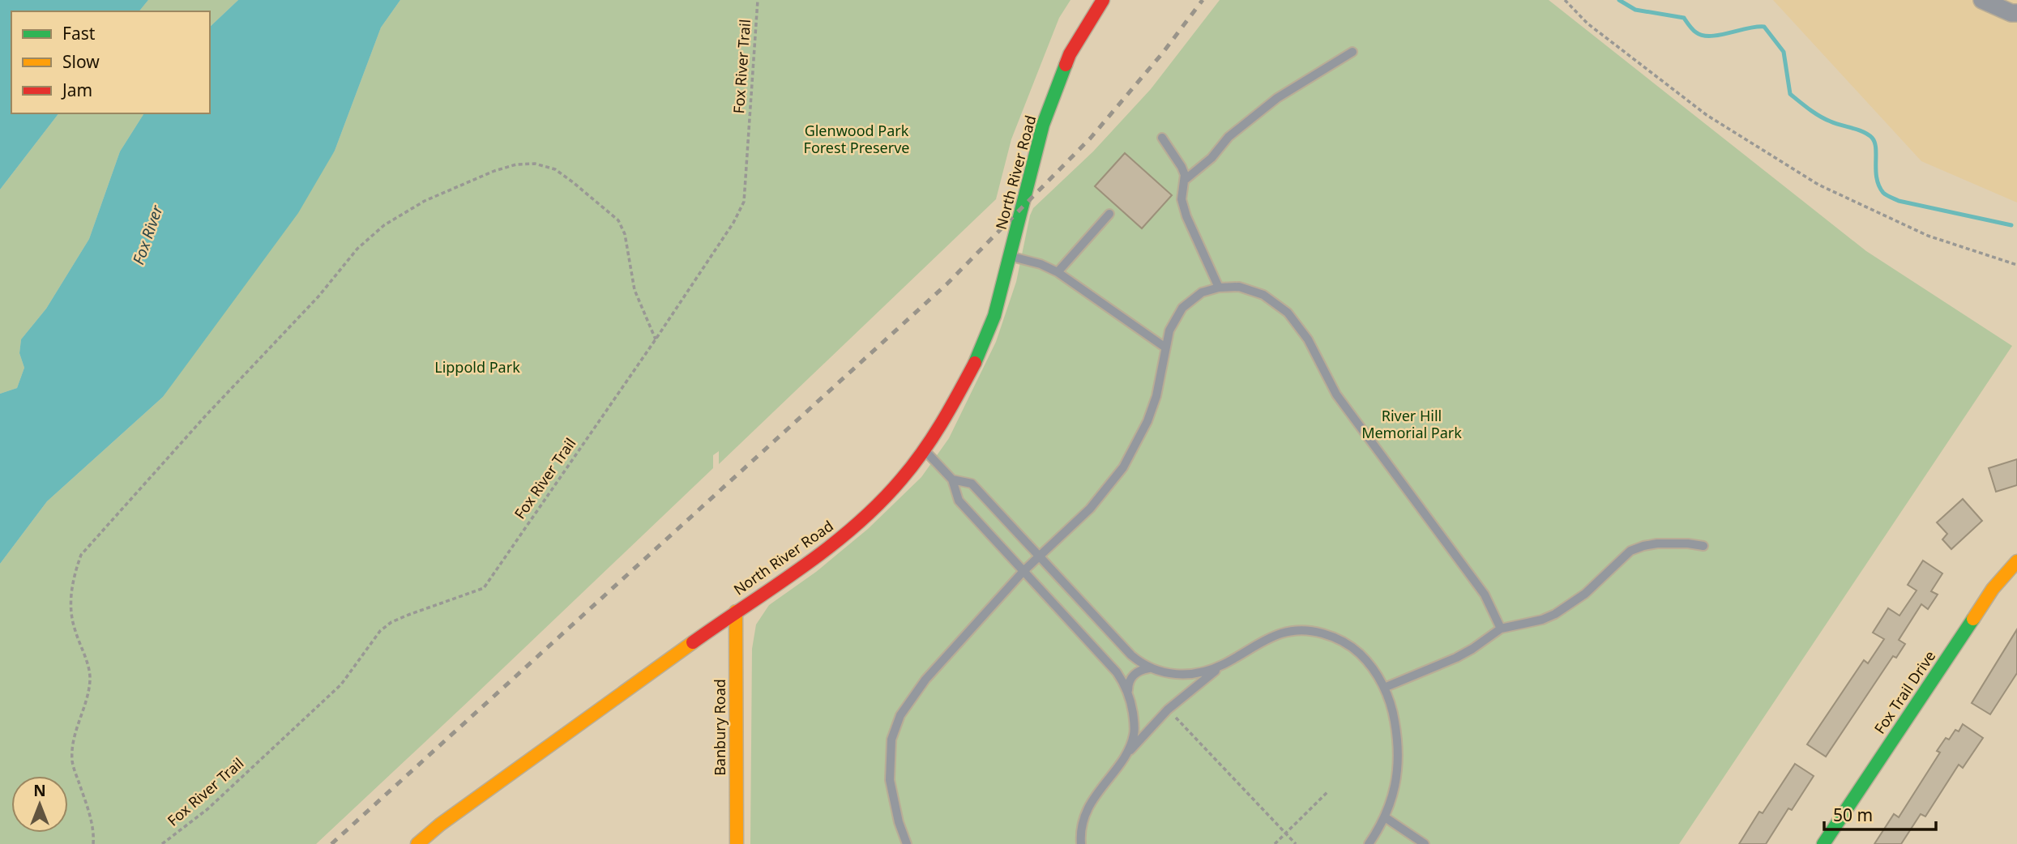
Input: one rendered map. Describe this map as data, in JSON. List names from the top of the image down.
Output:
{
  "streets": {
    "main road": ["North River Road", "Fox Trail Drive", "Banbury Road"],
    "path": ["Fox River Trail"]
  },
  "crossings": [
    ["North River Road", "Banbury Road"]
  ],
  "water": ["Fox River"],
  "parks": ["Glenwood Park Forest Preserve", "Lippold Park", "River Hill Memorial Park"],
  "legend": ["Fast", "Slow", "Jam"],
  "scale_bar": "50 m",
  "north": "top"
}
